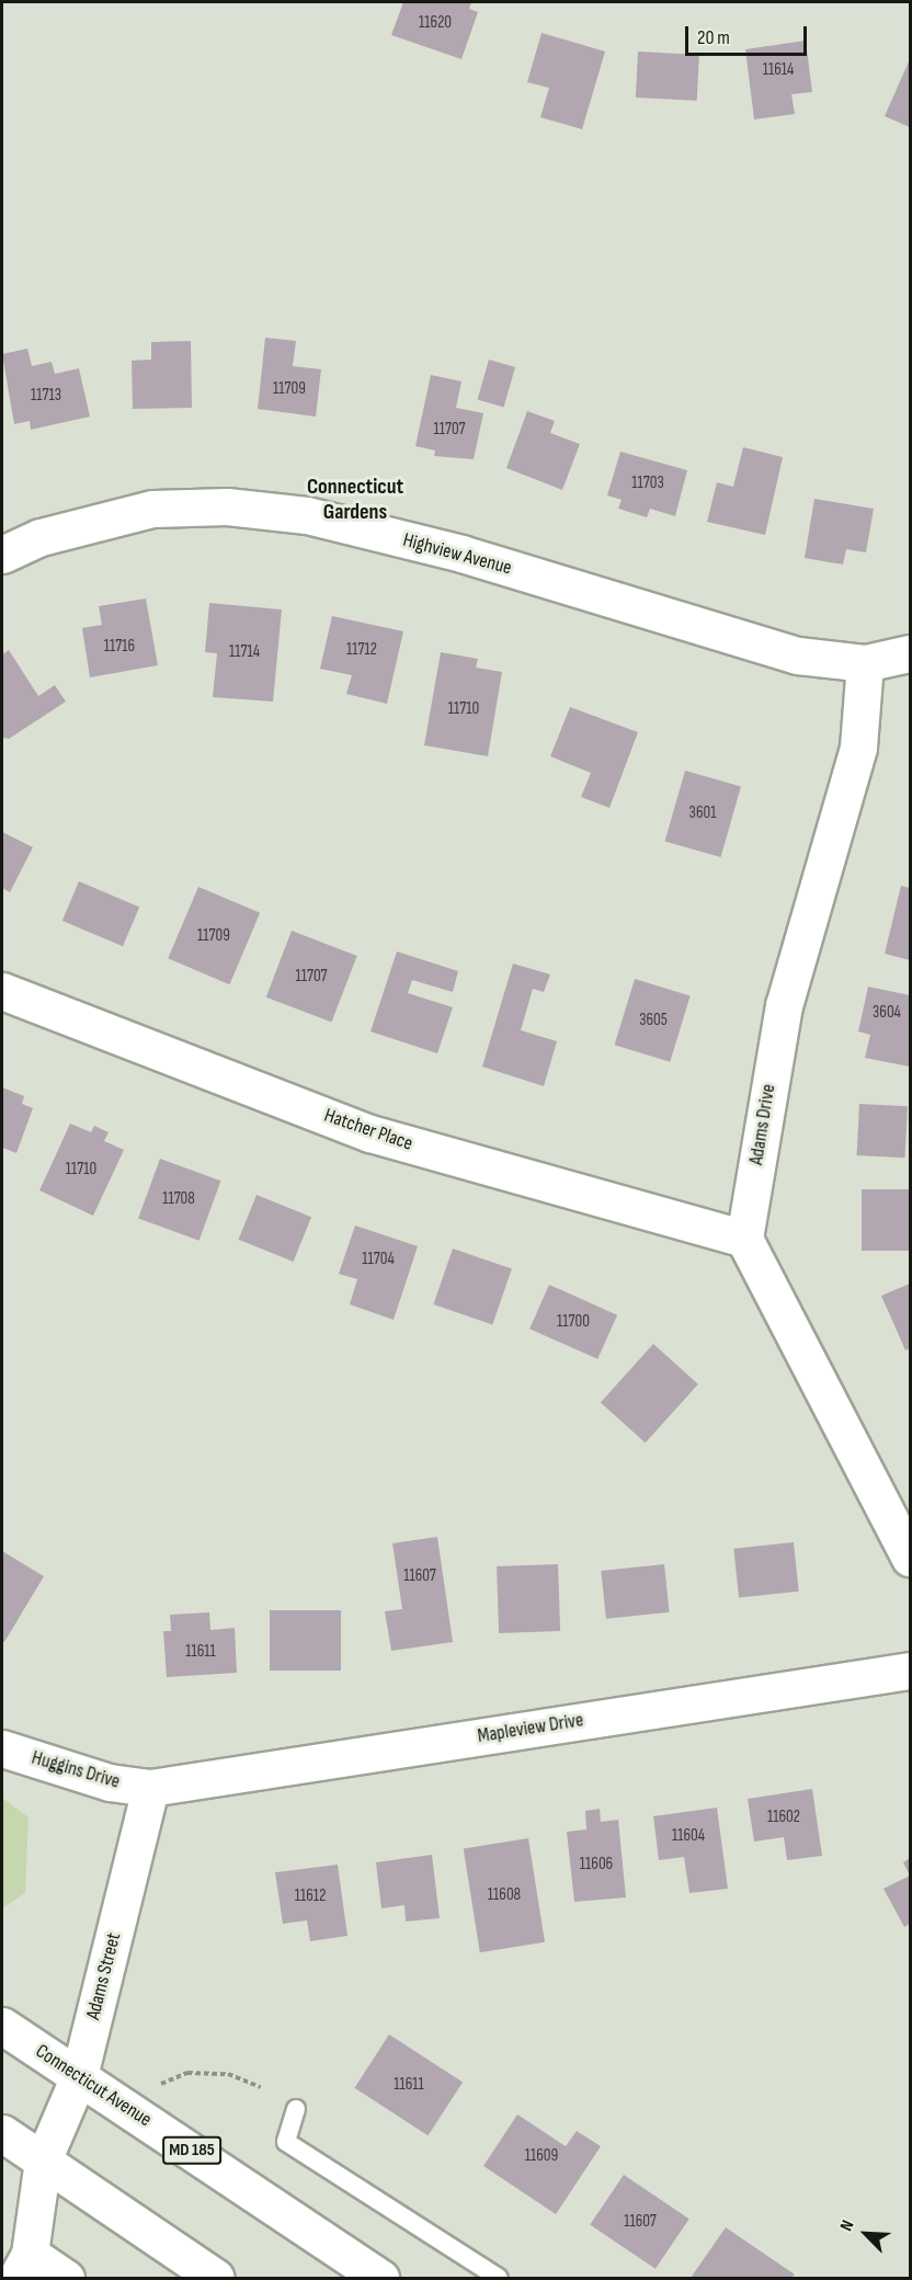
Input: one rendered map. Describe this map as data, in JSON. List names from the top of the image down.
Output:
{
  "streets": {
    "street": [
      "Highview Avenue",
      "Adams Drive",
      "Hatcher Place",
      "Mapleview Drive",
      "Huggins Drive",
      "Adams Street",
      "Connecticut Avenue",
      "MD 185"
    ]
  },
  "crossings": [
    ["Highview Avenue", "Adams Drive"],
    ["Adams Drive", "Hatcher Place"],
    ["Mapleview Drive", "Huggins Drive"],
    ["Mapleview Drive", "Adams Street"],
    ["Huggins Drive", "Adams Street"],
    ["Adams Street", "Connecticut Avenue"]
  ],
  "districts": ["Connecticut Gardens"],
  "house_numbers": [
    "11620",
    "11614",
    "11709",
    "11713",
    "11707",
    "11703",
    "11716",
    "11712",
    "11714",
    "11710",
    "3601",
    "11709",
    "11707",
    "3604",
    "3605",
    "11710",
    "11708",
    "11704",
    "11700",
    "11607",
    "11611",
    "11602",
    "11604",
    "11606",
    "11608",
    "11612",
    "11611",
    "11609",
    "11607"
  ],
  "scale_bar": "20 m",
  "north": "top left"
}
